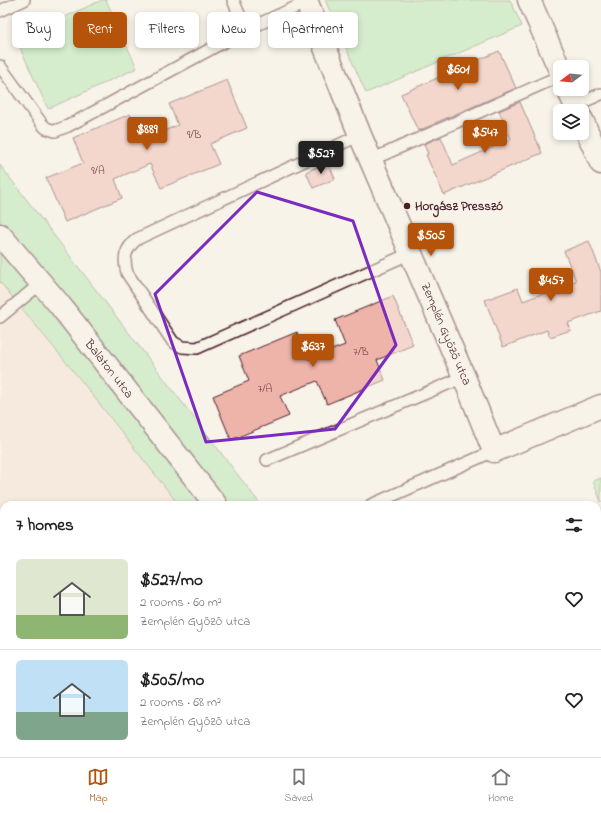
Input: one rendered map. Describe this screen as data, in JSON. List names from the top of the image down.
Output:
{
  "streets": {
    "street": ["Zemplén Győző utca", "Balaton utca"]
  },
  "places": ["Horgász Presszó"],
  "house_numbers": [
    "9/B",
    "9/A",
    "7/B",
    "7/A"
  ],
  "north": "left",
  "page": {
    "chip": [
      "Buy",
      "Rent",
      "Filters",
      "New",
      "Apartment"
    ],
    "price": [
      "$601",
      "$889",
      "$547",
      "$527",
      "$505",
      "$457",
      "$637"
    ],
    "heading": "7 homes",
    "list": [
      {
        "name": "$527/mo",
        "note": "2 rooms · 60 m² · Zemplén Győző utca"
      },
      {
        "name": "$505/mo",
        "note": "2 rooms · 68 m² · Zemplén Győző utca"
      }
    ],
    "tabs": ["Map", "Saved", "Home"]
  }
}
